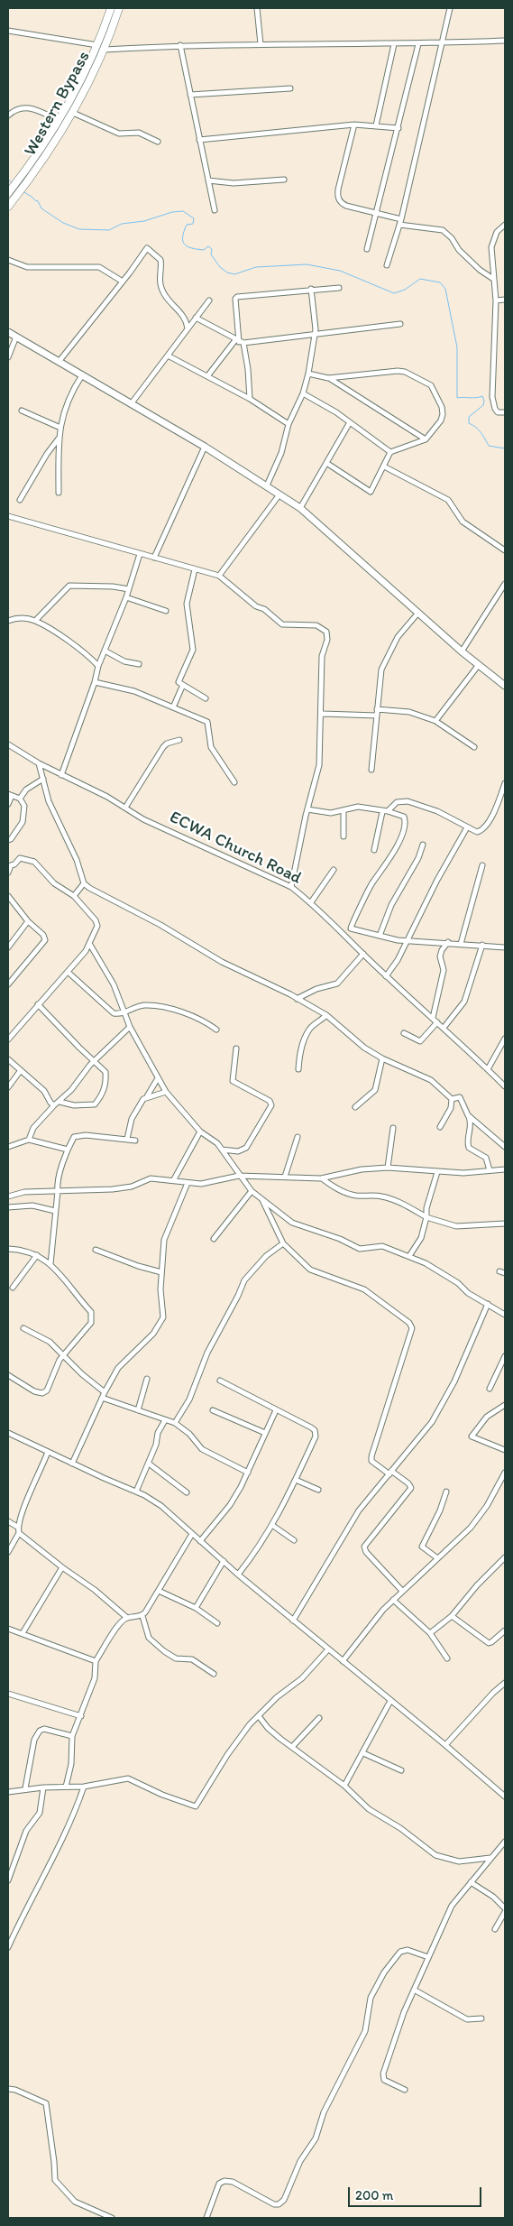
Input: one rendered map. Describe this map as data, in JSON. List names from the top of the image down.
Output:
{
  "streets": {
    "main road": ["Western Bypass"],
    "street": ["ECWA Church Road"]
  },
  "scale_bar": "200 m"
}
